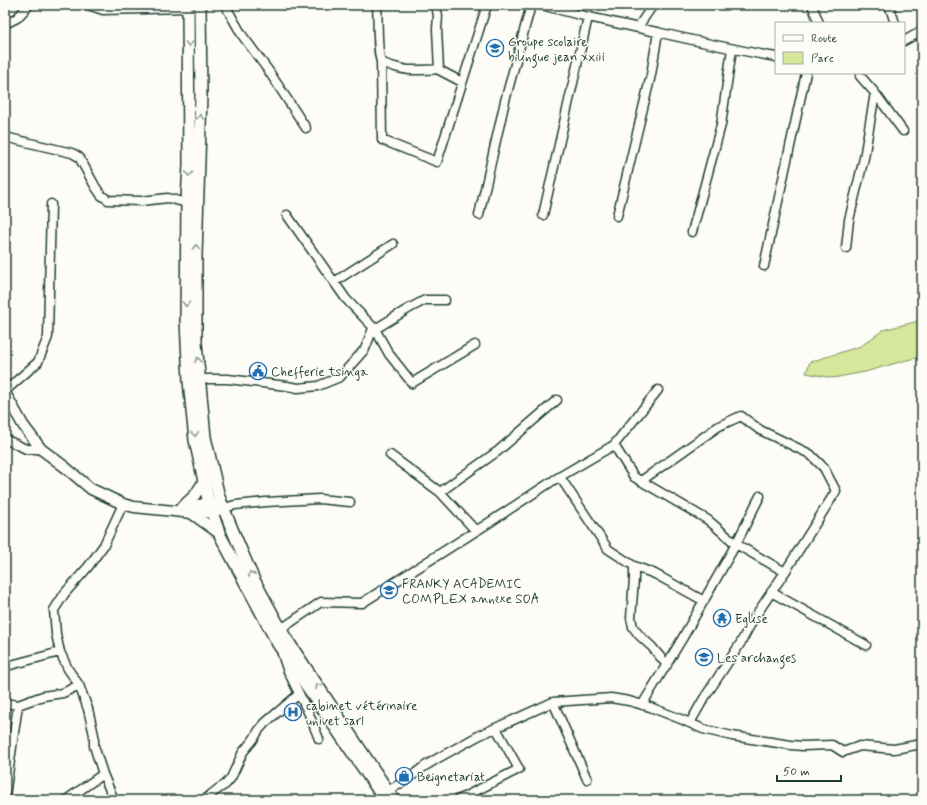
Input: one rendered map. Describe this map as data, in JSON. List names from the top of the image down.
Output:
{
  "places": {
    "school or university": ["Groupe scolaire bilingue jean xxiii", "FRANKY ACADEMIC COMPLEX annexe SOA", "Les archanges"],
    "public building": ["Chefferie tsinga"],
    "temple": ["Eglise"],
    "hospital": ["cabinet vétérinaire univet sarl"],
    "shop": ["Beignetariat"]
  },
  "legend": ["Route", "Parc"],
  "scale_bar": "50 m"
}
